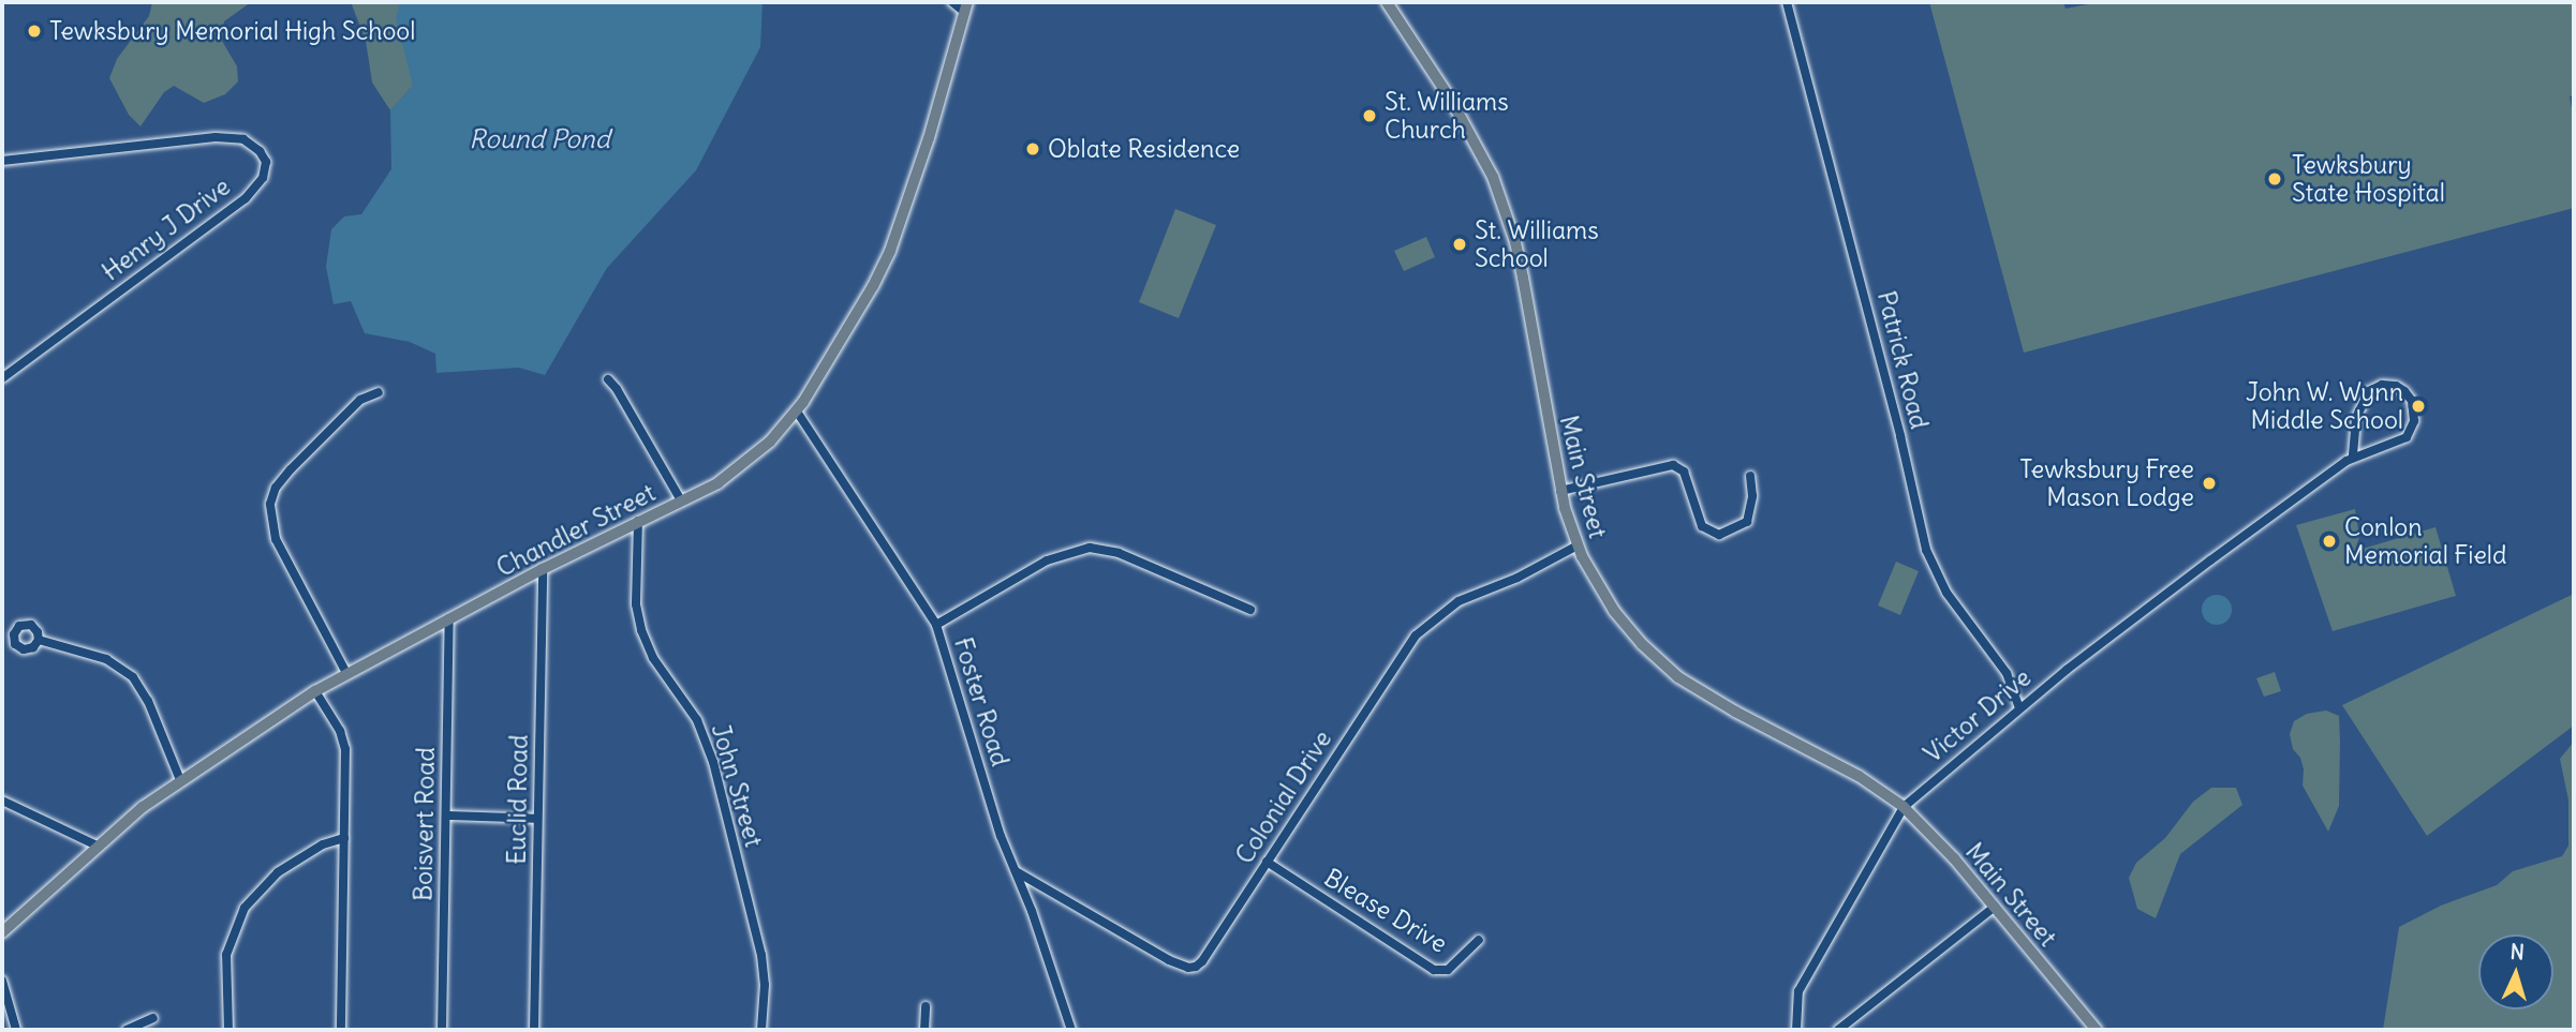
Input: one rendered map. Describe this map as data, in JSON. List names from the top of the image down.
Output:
{
  "streets": {
    "main road": ["Main Street", "Chandler Street"],
    "street": [
      "Henry J Drive",
      "Patrick Road",
      "Foster Road",
      "Victor Drive",
      "John Street",
      "Colonial Drive",
      "Euclid Road",
      "Boisvert Road",
      "Blease Drive"
    ]
  },
  "crossings": [
    ["Patrick Road", "Victor Drive"],
    ["Main Street", "Victor Drive"],
    ["Main Street", "Colonial Drive"],
    ["Chandler Street", "Foster Road"],
    ["Chandler Street", "John Street"],
    ["Chandler Street", "Euclid Road"],
    ["Chandler Street", "Boisvert Road"],
    ["Foster Road", "Colonial Drive"],
    ["Colonial Drive", "Blease Drive"]
  ],
  "water": ["Round Pond"],
  "places": [
    "Tewksbury Memorial High School",
    "St. Williams Church",
    "Oblate Residence",
    "Tewksbury State Hospital",
    "St. Williams School",
    "John W. Wynn Middle School",
    "Tewksbury Free Mason Lodge",
    "Conlon Memorial Field"
  ],
  "north": "top"
}
